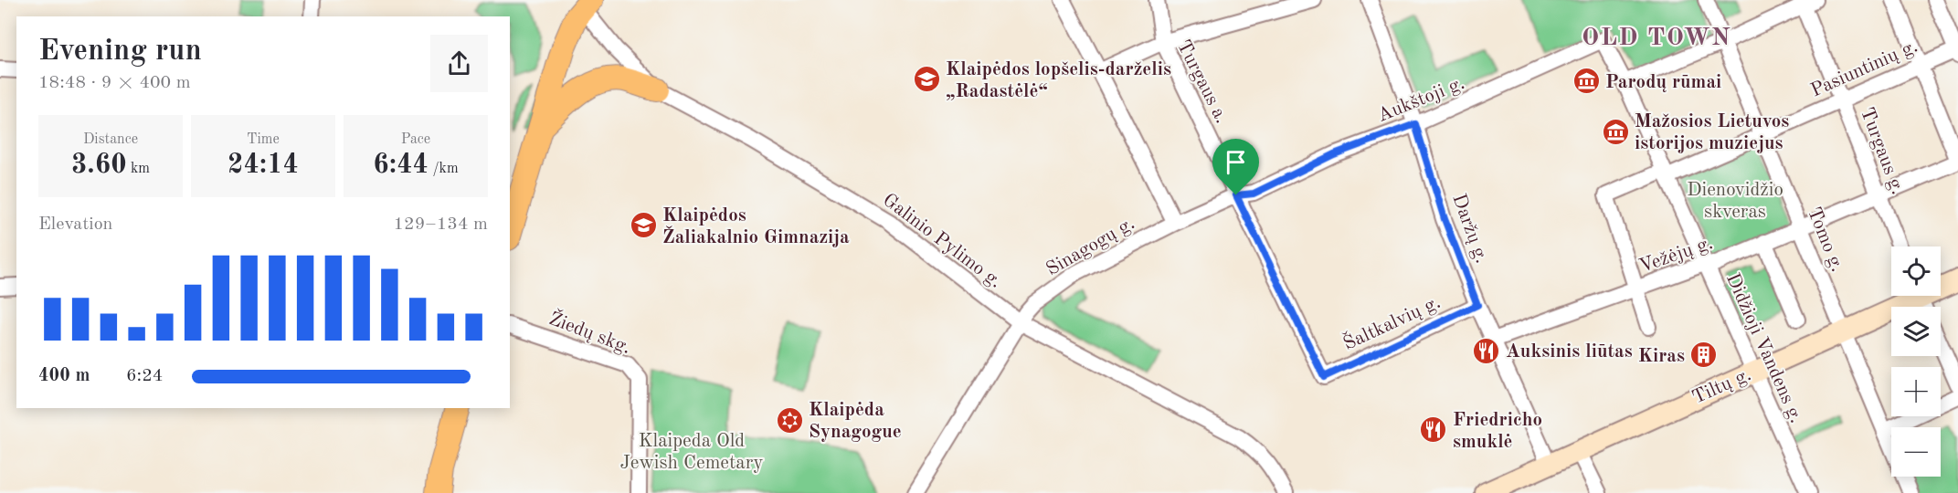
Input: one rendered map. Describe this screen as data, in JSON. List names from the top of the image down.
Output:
{
  "streets": {
    "street": [
      "Pasiuntinių g.",
      "Turgaus a.",
      "Aukštoji g.",
      "Turgaus g.",
      "Daržų g.",
      "Tomo g.",
      "Galinio Pylimo g.",
      "Sinagogų g.",
      "Vežėjų g.",
      "Šaltkalvių g.",
      "Žiedų skg.",
      "Didžioji Vandens g.",
      "Tiltų g."
    ]
  },
  "crossings": [
    ["Pasiuntinių g.", "Turgaus g."],
    ["Pasiuntinių g.", "Tomo g."],
    ["Pasiuntinių g.", "Vežėjų g."],
    ["Pasiuntinių g.", "Didžioji Vandens g."],
    ["Turgaus a.", "Sinagogų g."],
    ["Turgaus a.", "Šaltkalvių g."],
    ["Aukštoji g.", "Daržų g."],
    ["Aukštoji g.", "Sinagogų g."],
    ["Aukštoji g.", "Didžioji Vandens g."],
    ["Turgaus g.", "Vežėjų g."],
    ["Daržų g.", "Vežėjų g."],
    ["Daržų g.", "Šaltkalvių g."],
    ["Daržų g.", "Tiltų g."],
    ["Tomo g.", "Vežėjų g."],
    ["Tomo g.", "Tiltų g."],
    ["Galinio Pylimo g.", "Sinagogų g."],
    ["Vežėjų g.", "Didžioji Vandens g."],
    ["Didžioji Vandens g.", "Tiltų g."]
  ],
  "districts": ["OLD TOWN"],
  "parks": ["Dienovidžio skveras", "Klaipeda Old Jewish Cemetary"],
  "places": {
    "school or university": ["Klaipėdos lopšelis-darželis „Radastėlė“", "Klaipėdos Žaliakalnio Gimnazija"],
    "museum": ["Parodų rūmai", "Mažosios Lietuvos istorijos muziejus"],
    "restaurant": ["Auksinis liūtas", "Friedricho smuklė"],
    "building": ["Kiras"],
    "synagogue": ["Klaipėda Synagogue"]
  },
  "page": {
    "heading": ["Evening run", "18:48 · 9 × 400 m"],
    "stats": [
      ["Distance", "3.60 km"],
      ["Time", "24:14"],
      ["Pace", "6:44 /km"]
    ],
    "chart": ["Elevation", "129–134 m"],
    "map_buttons": ["+", "−"],
    "list": [
      {
        "name": "400 m",
        "note": "6:24"
      }
    ]
  }
}
